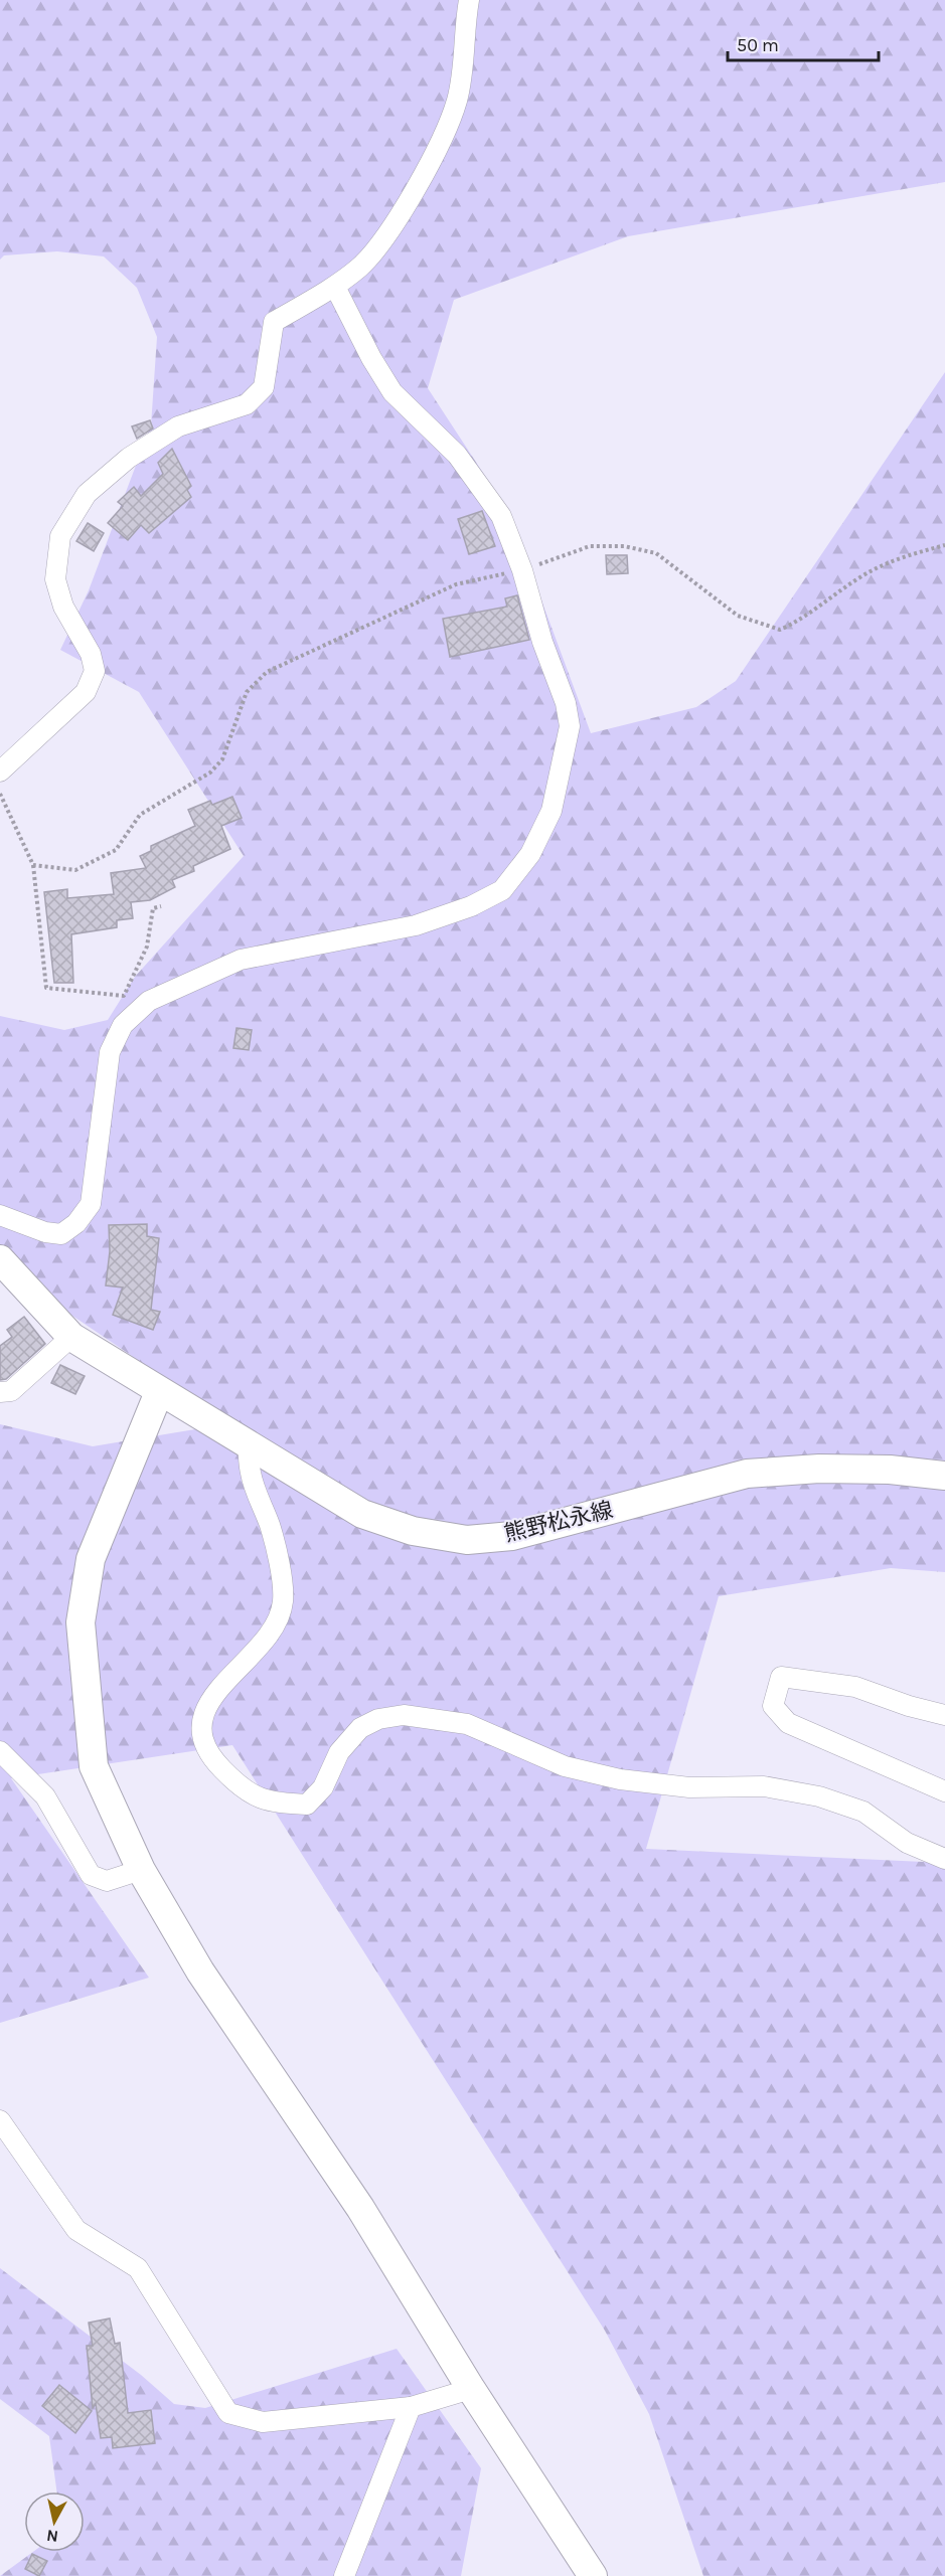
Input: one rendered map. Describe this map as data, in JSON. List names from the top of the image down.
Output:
{
  "streets": {
    "street": ["熊野松永線"]
  },
  "scale_bar": "50 m",
  "north": "bottom"
}
